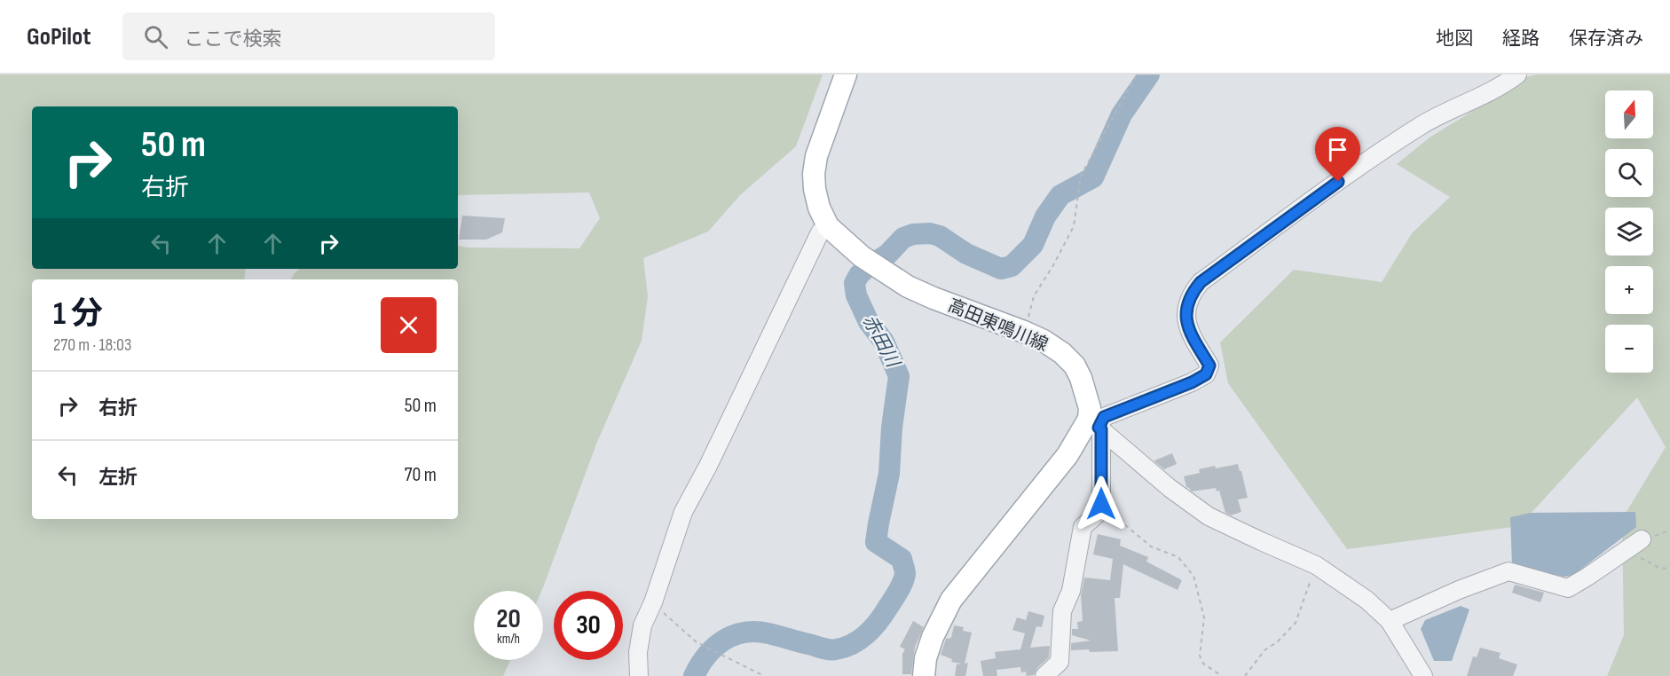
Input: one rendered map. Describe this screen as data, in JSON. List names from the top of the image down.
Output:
{
  "streets": {
    "main road": ["高田東鳴川線"]
  },
  "water": ["赤田川"],
  "north": "top",
  "page": {
    "header": "GoPilot",
    "search": "ここで検索",
    "nav": ["地図", "経路", "保存済み"],
    "map_buttons": ["+", "−"],
    "turn": ["50 m", "右折"],
    "heading": ["1 分", "270 m · 18:03"],
    "list": [
      {
        "name": "右折",
        "value": "50 m"
      },
      {
        "name": "左折",
        "value": "70 m"
      }
    ],
    "speed": "20 km/h",
    "limit": "30"
  }
}
